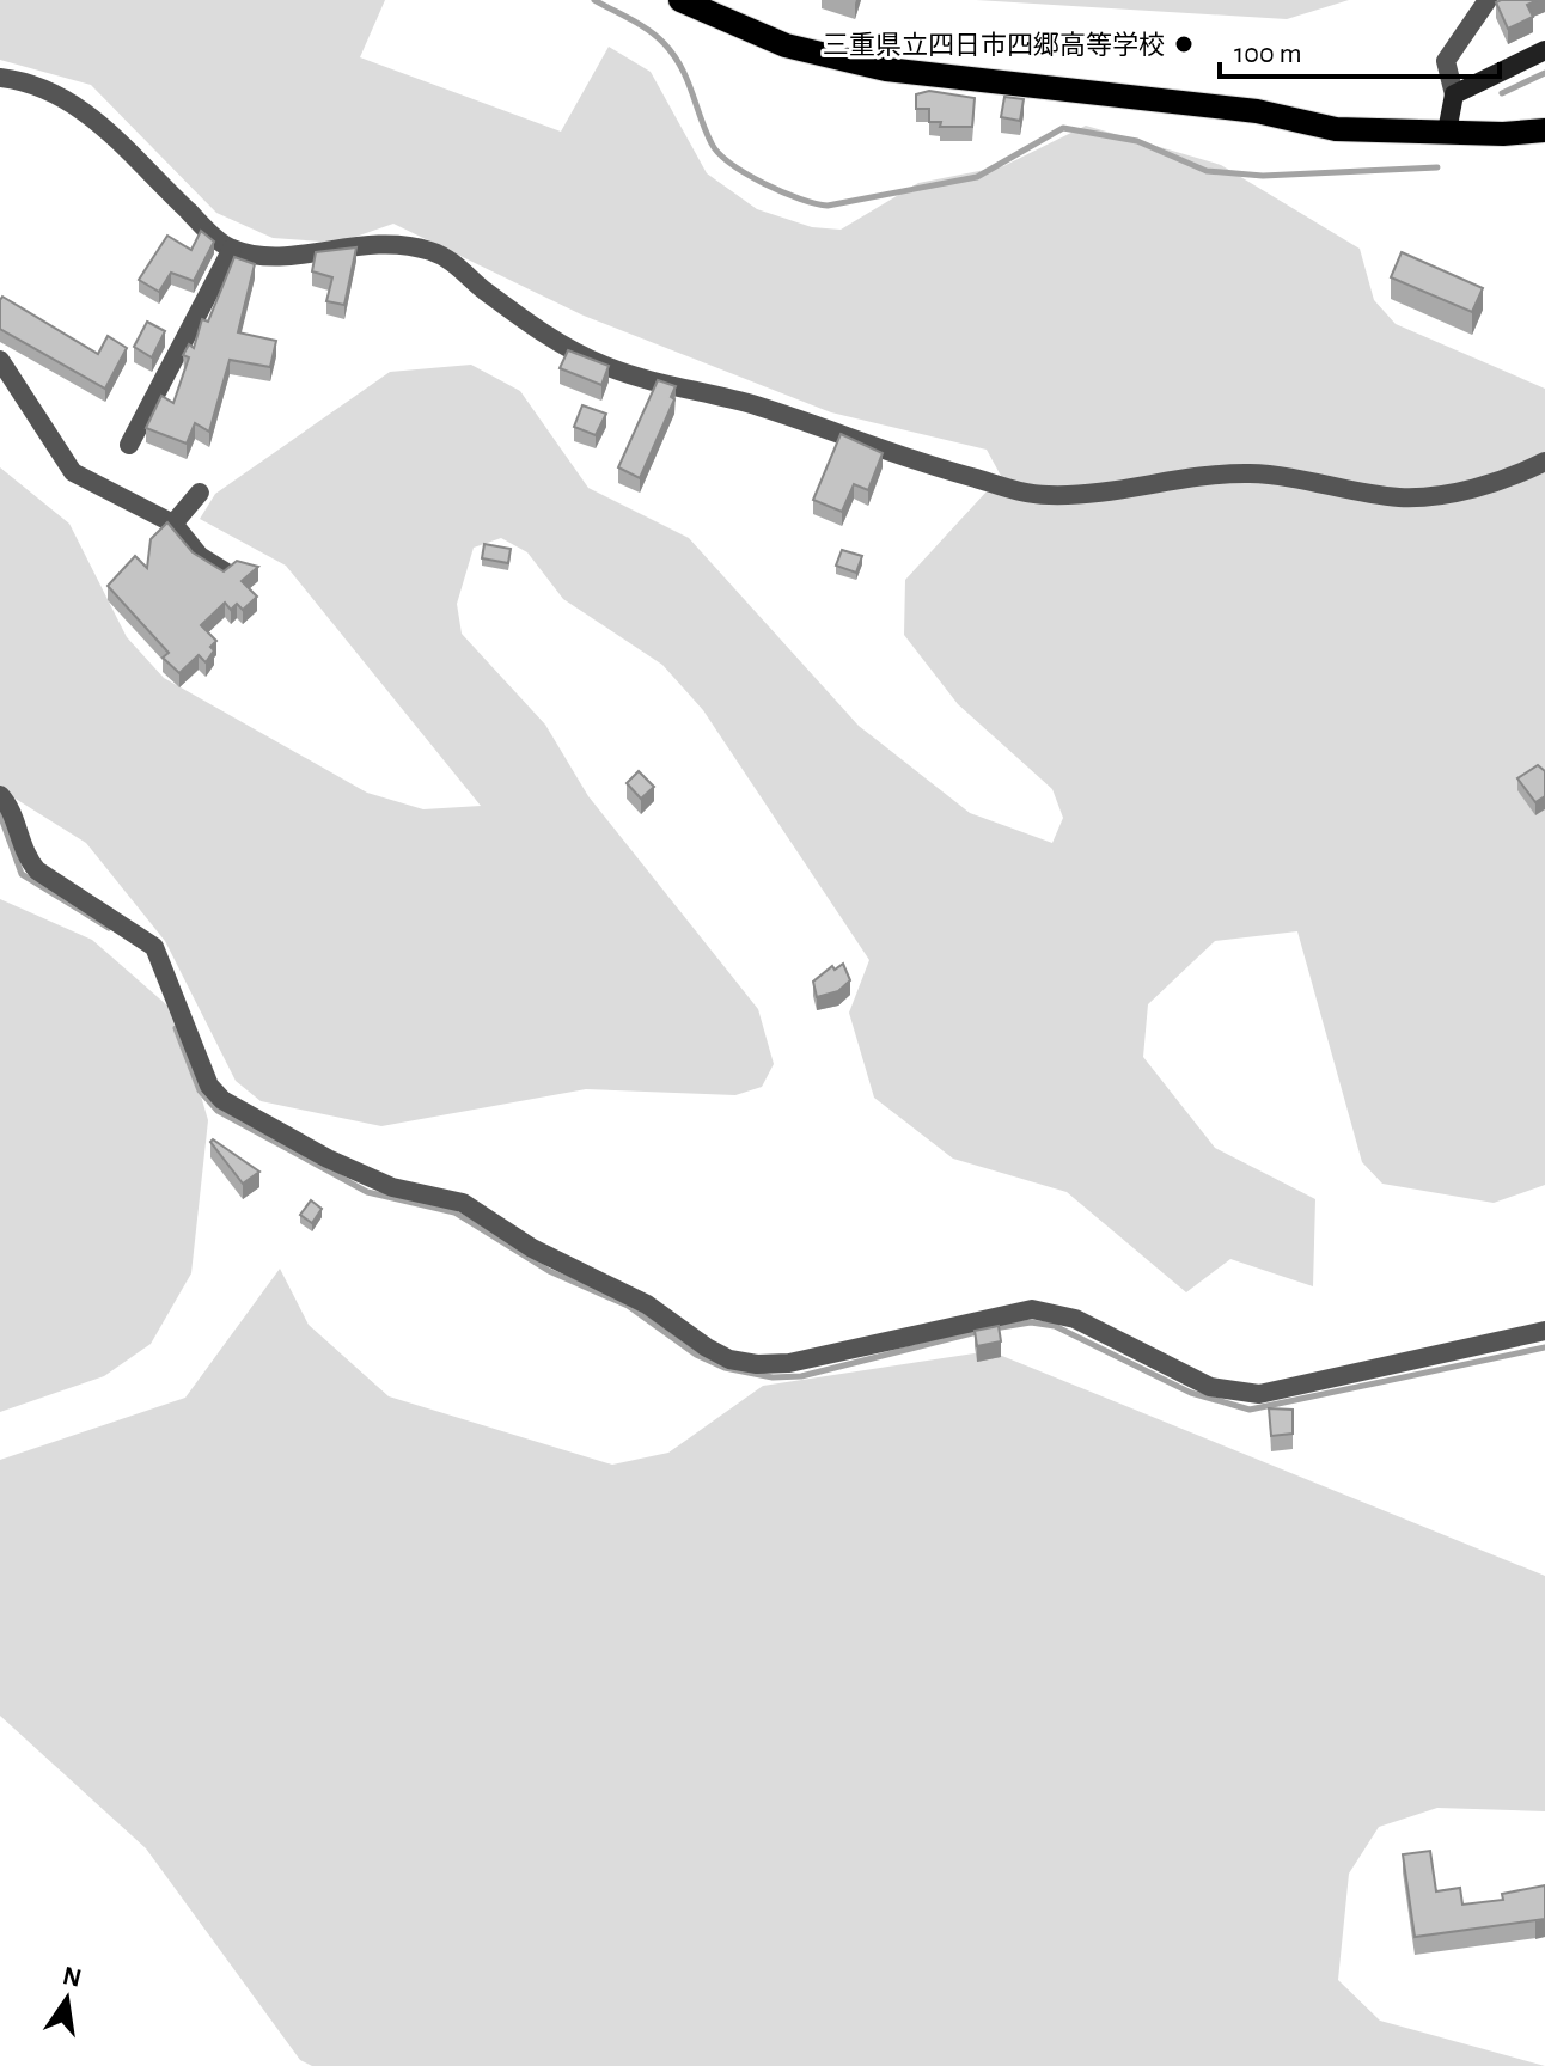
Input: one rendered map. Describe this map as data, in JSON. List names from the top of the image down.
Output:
{
  "places": ["三重県立四日市四郷高等学校"],
  "scale_bar": "100 m",
  "north": "top"
}
